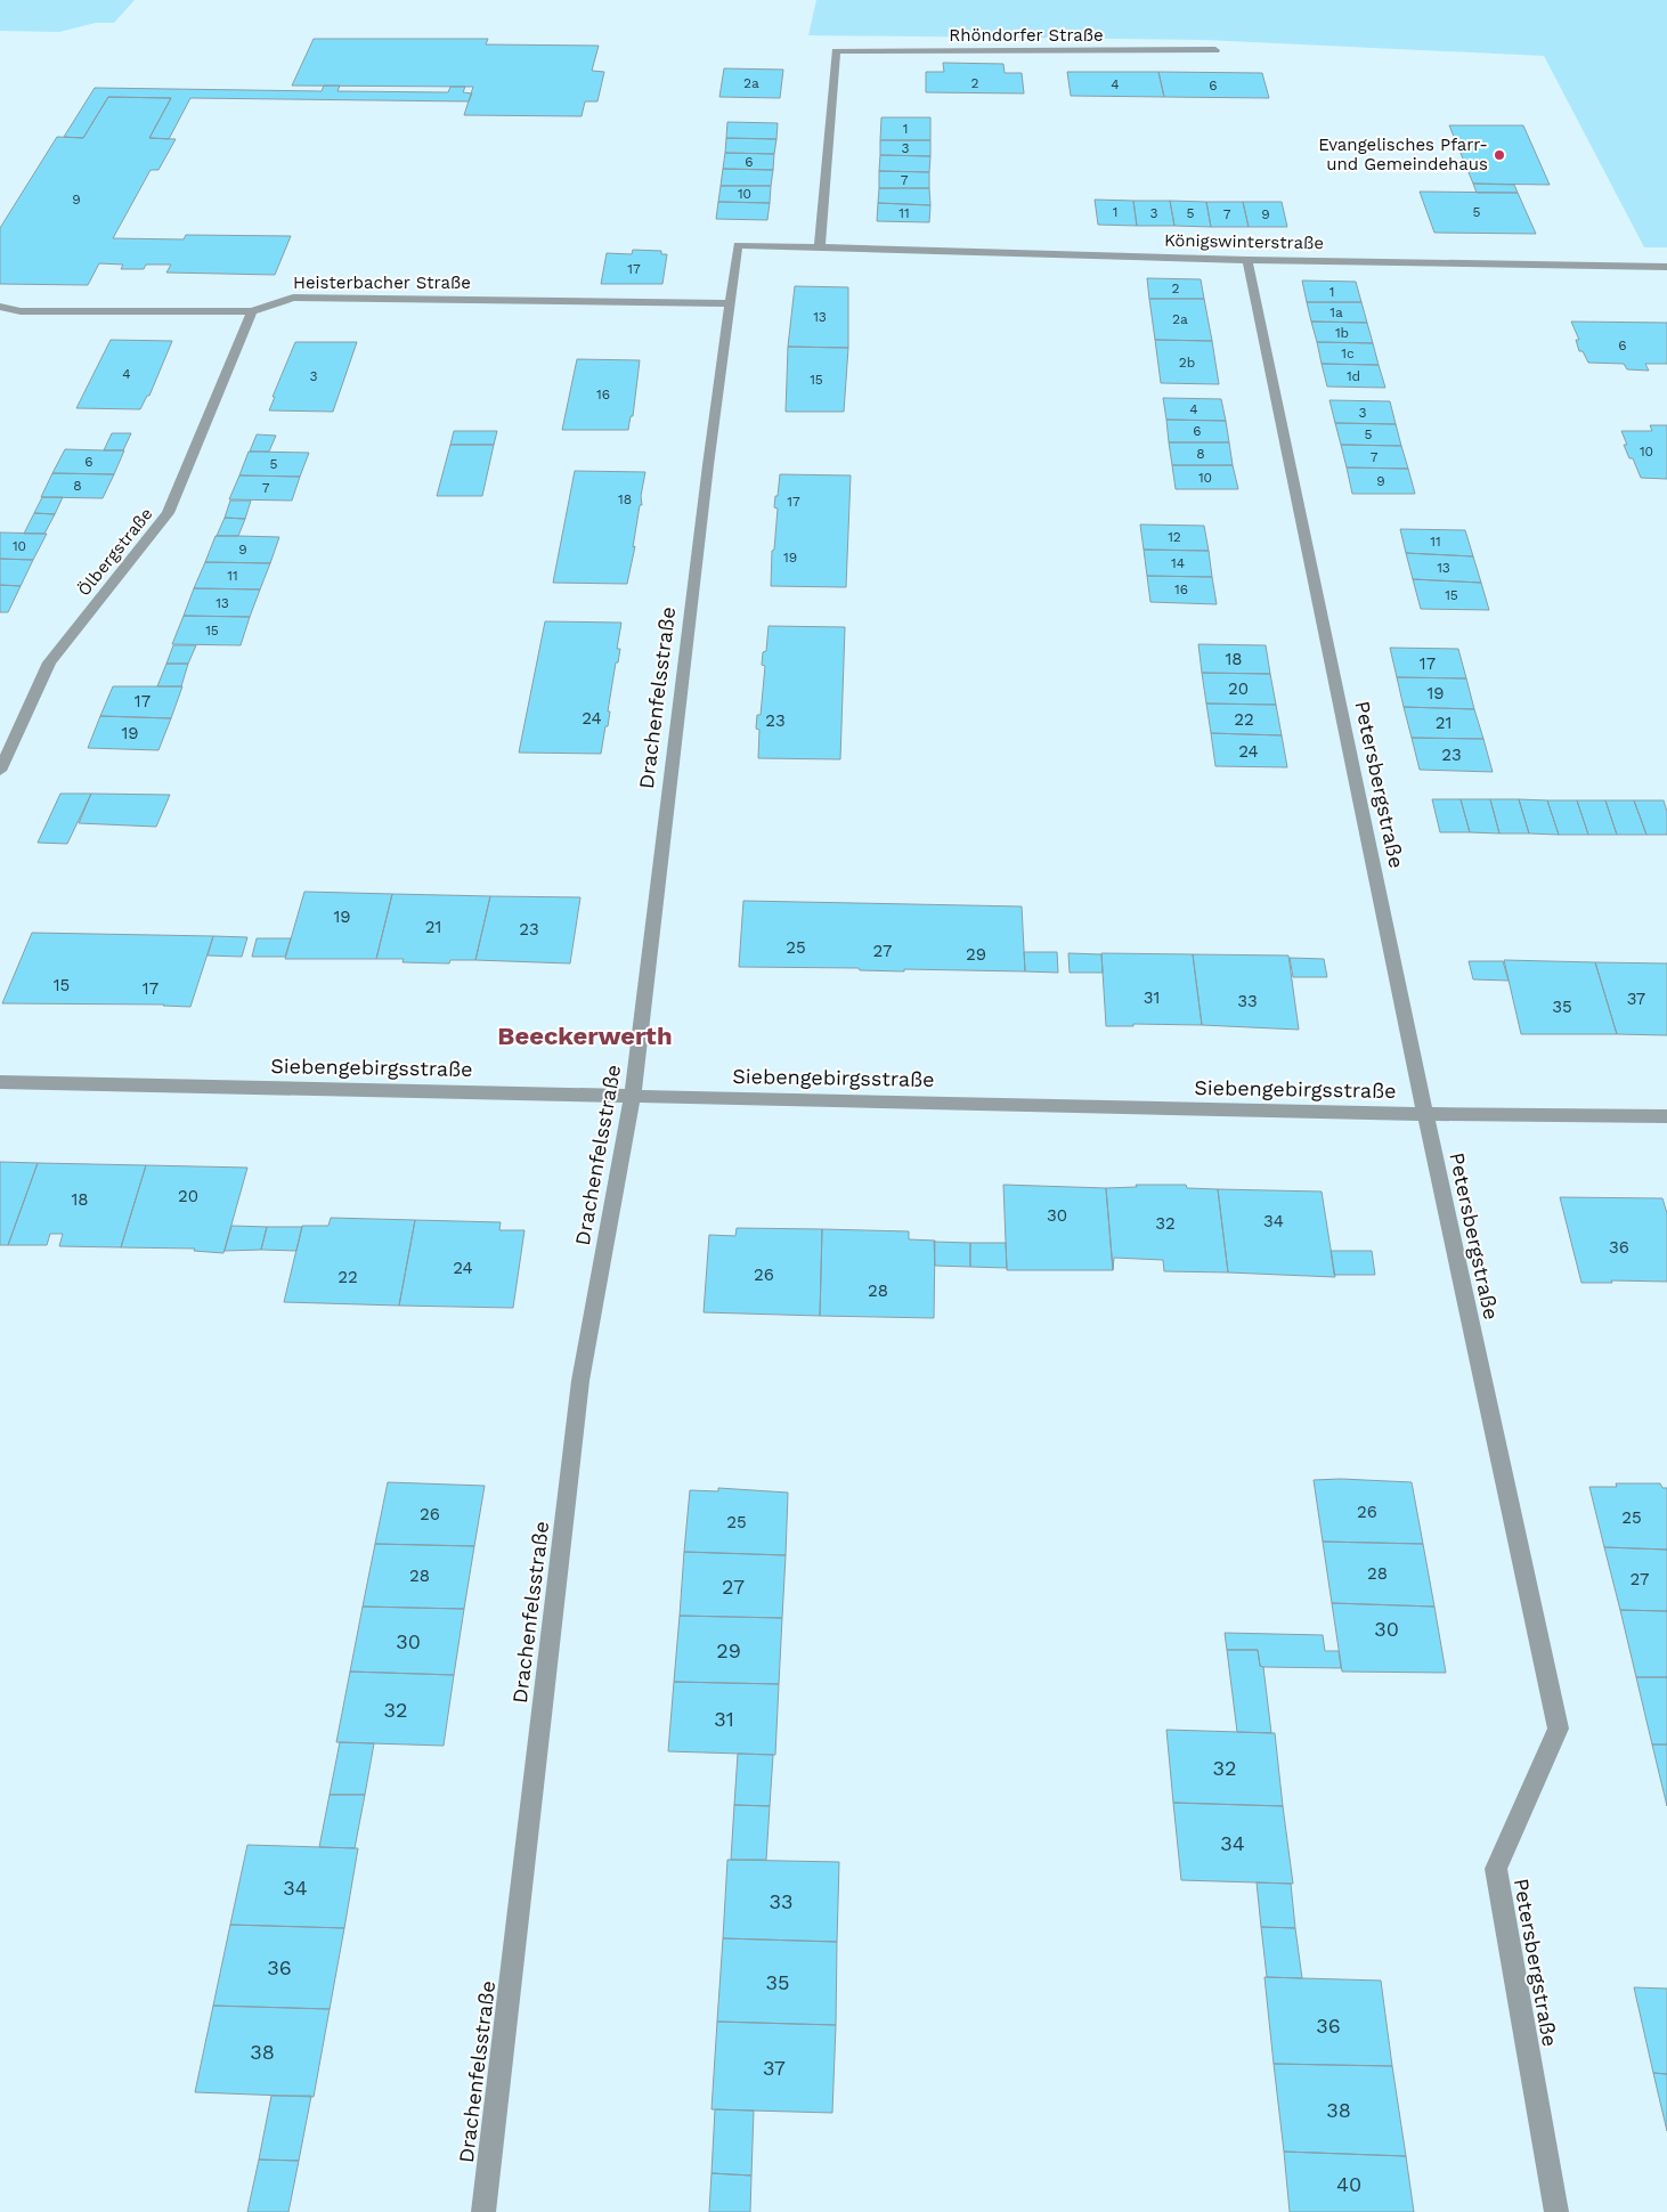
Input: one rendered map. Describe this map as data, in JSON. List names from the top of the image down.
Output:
{
  "streets": {
    "street": [
      "Rhöndorfer Straße",
      "Königswinterstraße",
      "Heisterbacher Straße",
      "Ölbergstraße",
      "Drachenfelsstraße",
      "Petersbergstraße",
      "Siebengebirgsstraße"
    ]
  },
  "crossings": [
    ["Rhöndorfer Straße", "Königswinterstraße"],
    ["Rhöndorfer Straße", "Drachenfelsstraße"],
    ["Königswinterstraße", "Drachenfelsstraße"],
    ["Königswinterstraße", "Petersbergstraße"],
    ["Heisterbacher Straße", "Ölbergstraße"],
    ["Heisterbacher Straße", "Drachenfelsstraße"],
    ["Drachenfelsstraße", "Siebengebirgsstraße"],
    ["Petersbergstraße", "Siebengebirgsstraße"]
  ],
  "districts": ["Beeckerwerth"],
  "places": ["Evangelisches Pfarr- und Gemeindehaus"],
  "house_numbers": [
    "2a",
    "2",
    "4",
    "6",
    "1",
    "3",
    "6",
    "7",
    "10",
    "9",
    "1",
    "5",
    "11",
    "3",
    "5",
    "7",
    "9",
    "17",
    "2",
    "1",
    "1a",
    "13",
    "2a",
    "1b",
    "6",
    "1c",
    "2b",
    "4",
    "3",
    "1d",
    "15",
    "16",
    "4",
    "3",
    "6",
    "5",
    "10",
    "8",
    "7",
    "6",
    "5",
    "10",
    "9",
    "8",
    "7",
    "18",
    "17",
    "12",
    "11",
    "10",
    "9",
    "19",
    "14",
    "13",
    "11",
    "16",
    "15",
    "13",
    "15",
    "18",
    "17",
    "20",
    "19",
    "17",
    "24",
    "22",
    "23",
    "21",
    "19",
    "24",
    "23",
    "19",
    "21",
    "23",
    "25",
    "27",
    "29",
    "15",
    "17",
    "31",
    "37",
    "33",
    "35",
    "20",
    "18",
    "30",
    "34",
    "32",
    "36",
    "24",
    "26",
    "22",
    "28",
    "26",
    "26",
    "25",
    "25",
    "28",
    "28",
    "27",
    "27",
    "30",
    "30",
    "29",
    "32",
    "31",
    "32",
    "34",
    "34",
    "33",
    "36",
    "35",
    "36",
    "38",
    "37",
    "38",
    "40"
  ]
}
